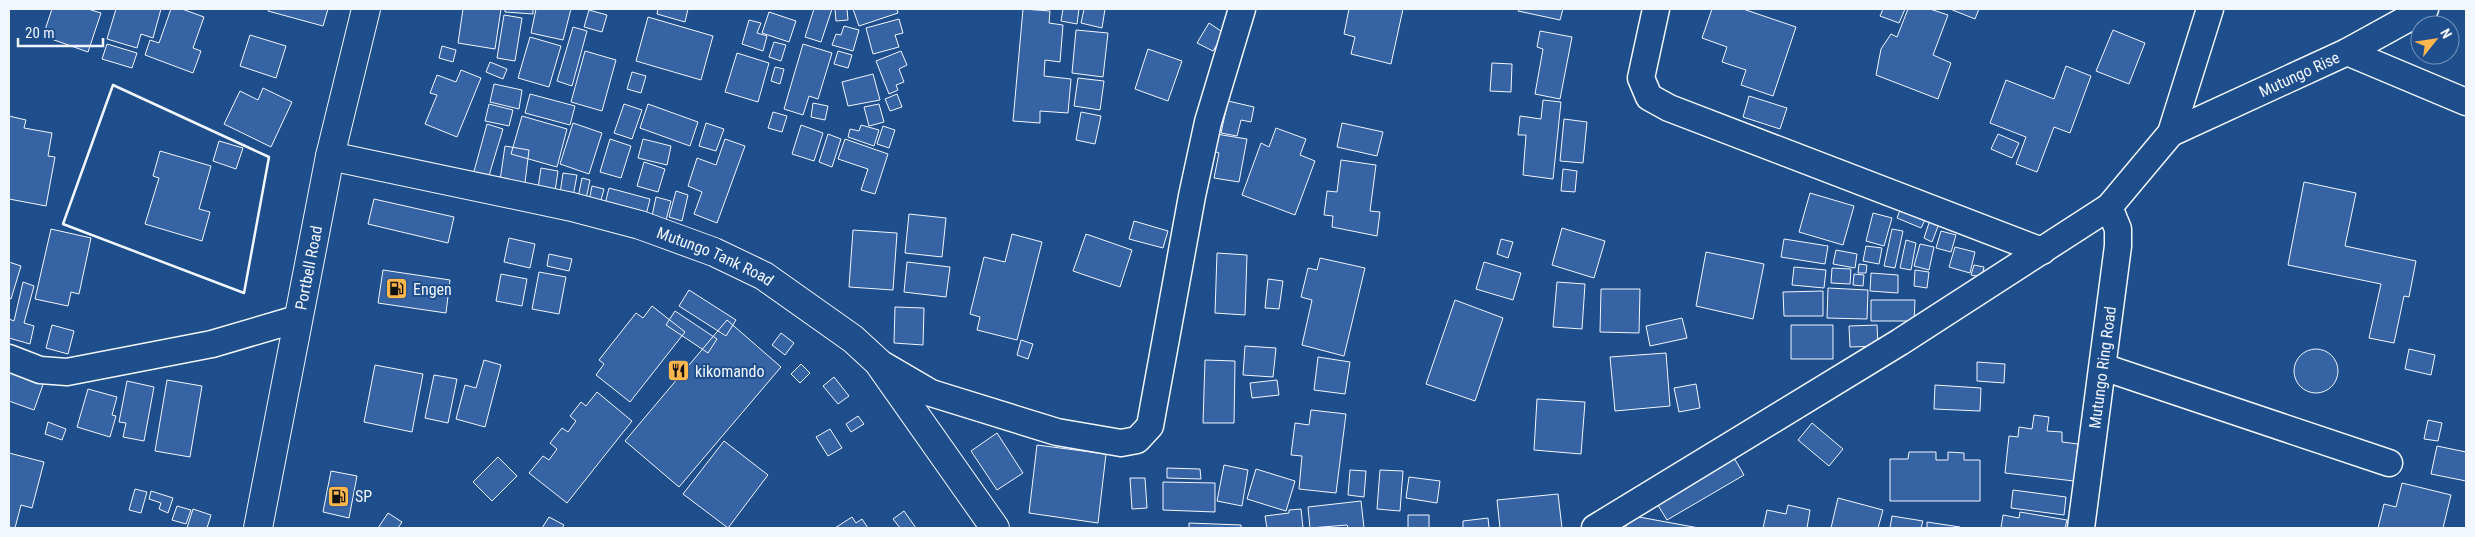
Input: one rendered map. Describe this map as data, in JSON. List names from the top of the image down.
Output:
{
  "streets": {
    "street": [
      "Mutungo Rise",
      "Mutungo Tank Road",
      "Portbell Road",
      "Mutungo Ring Road"
    ]
  },
  "crossings": [
    ["Mutungo Tank Road", "Portbell Road"]
  ],
  "places": {
    "fuel station": ["Engen", "SP"],
    "restaurant": ["kikomando"]
  },
  "scale_bar": "20 m",
  "north": "top right"
}
